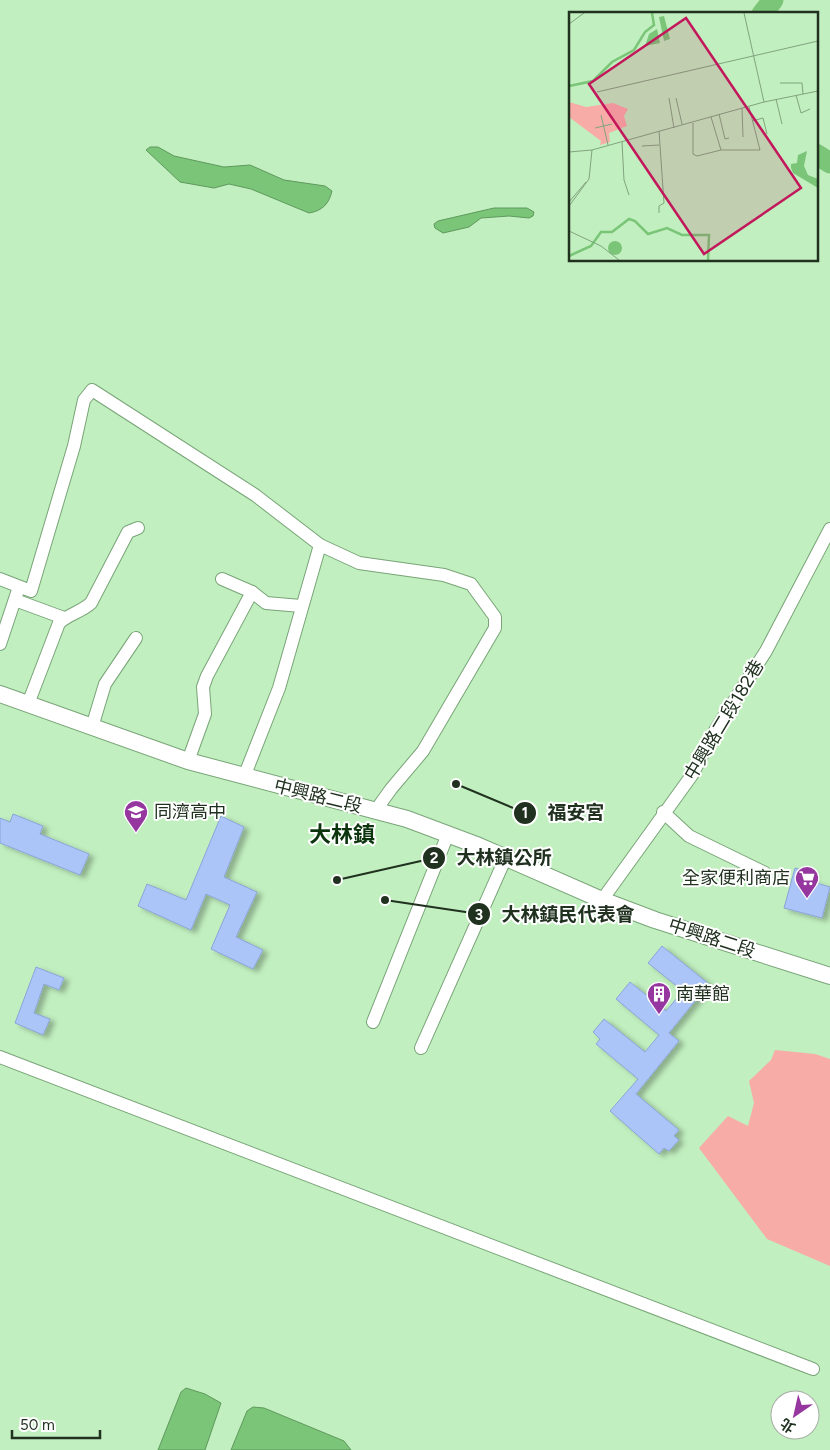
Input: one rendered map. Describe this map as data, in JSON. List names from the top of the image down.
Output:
{
  "streets": {
    "main road": ["中興路二段"],
    "lane": ["中興路二段182巷"]
  },
  "crossings": [
    ["中興路二段182巷", "中興路二段"]
  ],
  "districts": ["大林鎮"],
  "places": {
    "other": ["福安宮", "大林鎮公所", "大林鎮民代表會"],
    "school or university": ["同濟高中"],
    "supermarket": ["全家便利商店"],
    "building": ["南華館"]
  },
  "scale_bar": "50 m",
  "north": "bottom left"
}
